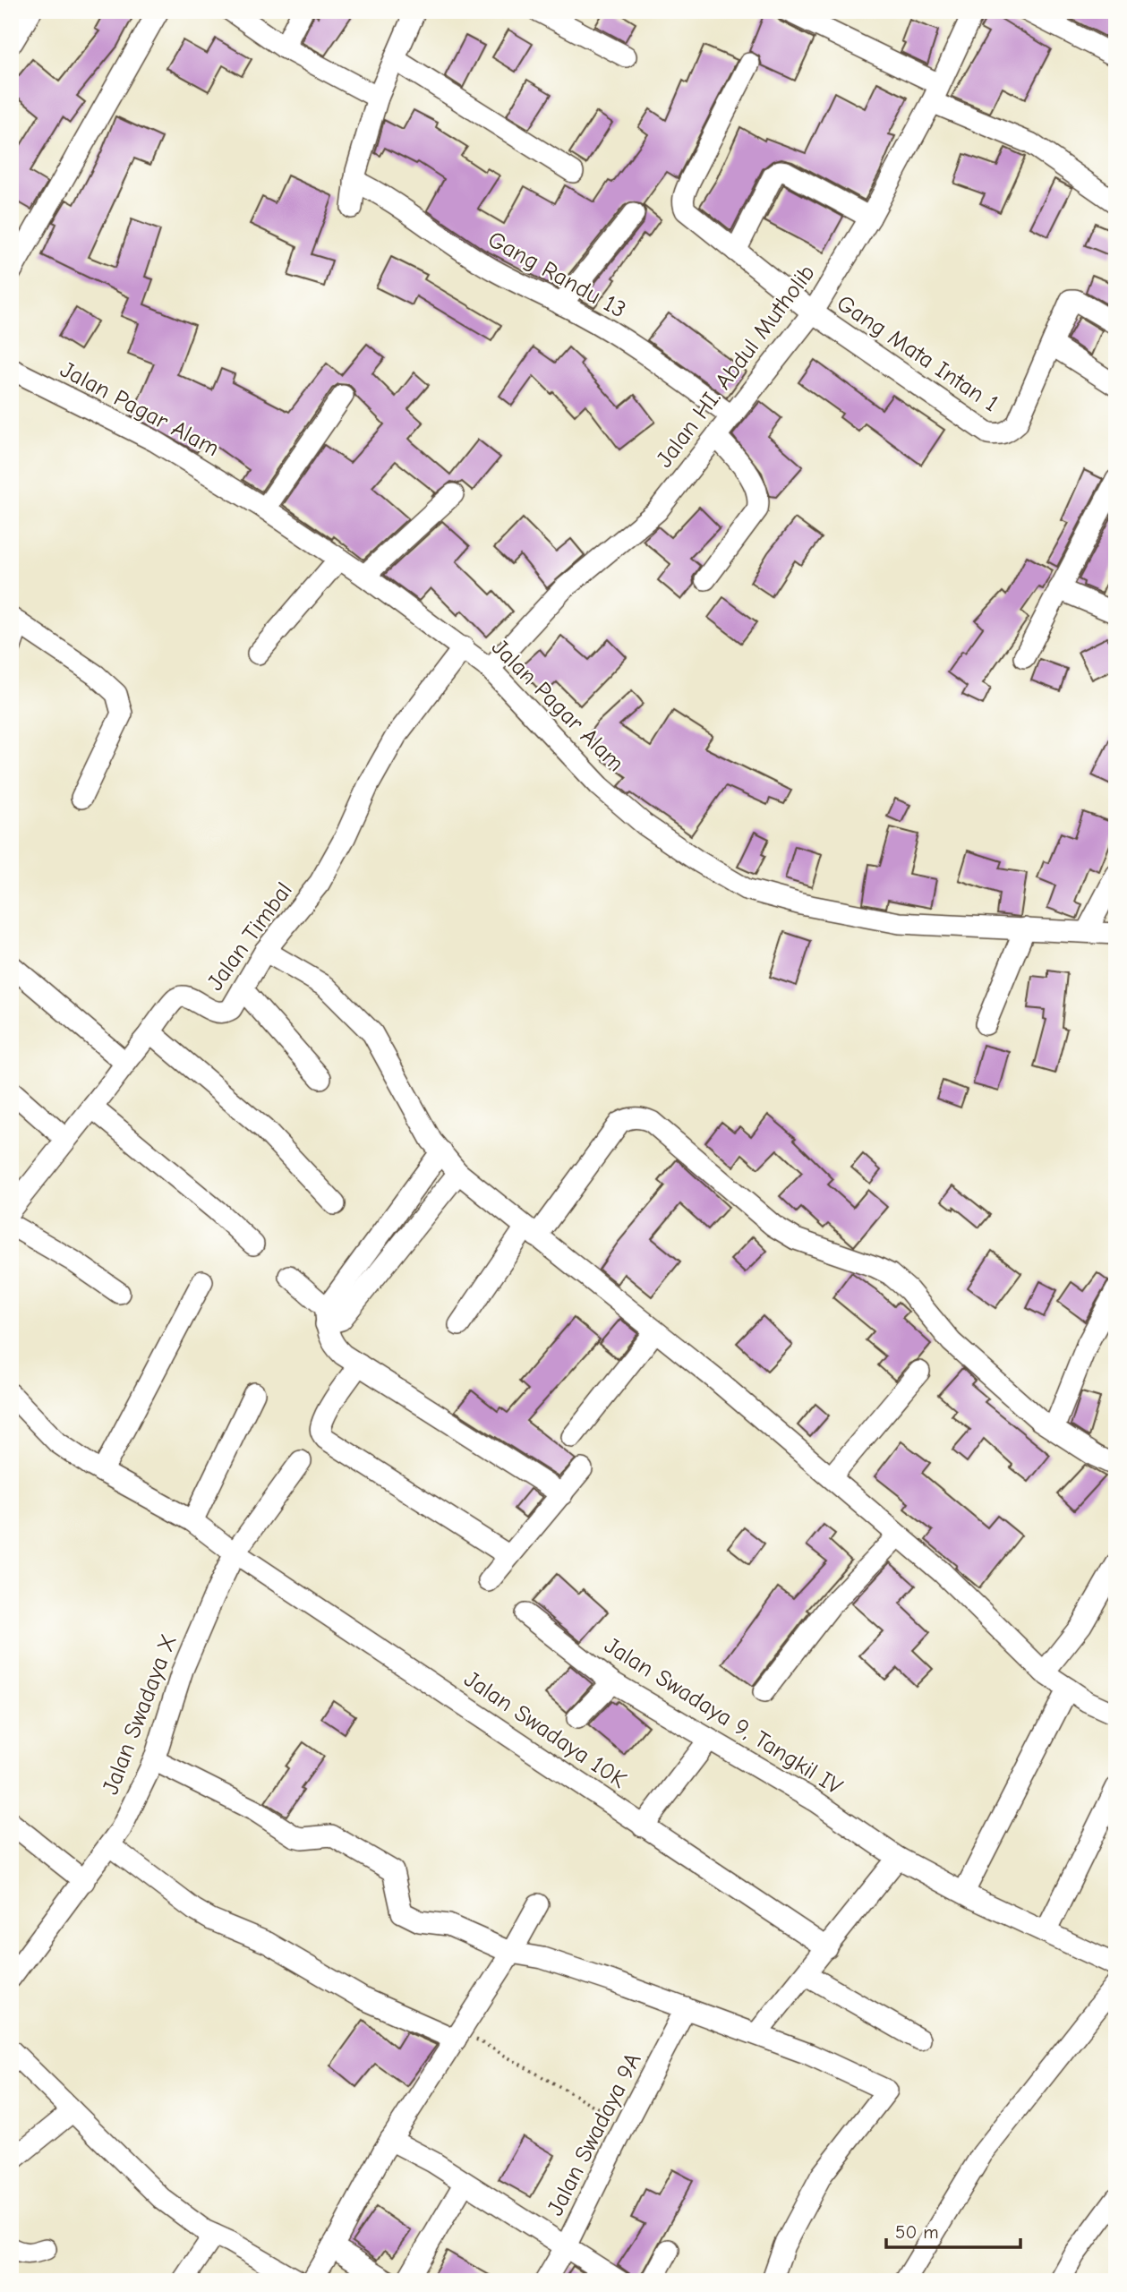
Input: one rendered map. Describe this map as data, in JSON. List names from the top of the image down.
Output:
{
  "streets": {
    "street": [
      "Gang Randu 13",
      "Gang Mata Intan 1",
      "Jalan HI. Abdul Mutholib",
      "Jalan Pagar Alam",
      "Jalan Timbal",
      "Jalan Swadaya X",
      "Jalan Swadaya 9, Tangkil IV",
      "Jalan Swadaya 10K",
      "Jalan Swadaya 9A"
    ]
  },
  "crossings": [
    ["Gang Randu 13", "Jalan HI. Abdul Mutholib"],
    ["Gang Mata Intan 1", "Jalan HI. Abdul Mutholib"],
    ["Jalan HI. Abdul Mutholib", "Jalan Pagar Alam"],
    ["Jalan Pagar Alam", "Jalan Timbal"],
    ["Jalan Swadaya X", "Jalan Swadaya 10K"]
  ],
  "scale_bar": "50 m"
}
